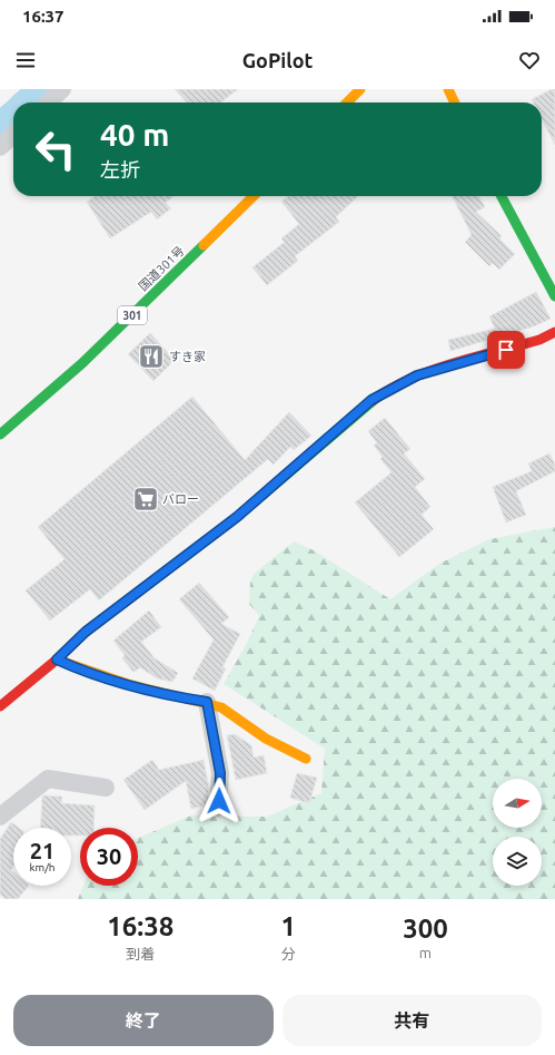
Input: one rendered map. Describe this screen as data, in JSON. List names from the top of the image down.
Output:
{
  "streets": {
    "main road": ["国道301号", "301"]
  },
  "places": {
    "restaurant": ["すき家"],
    "supermarket": ["バロー"]
  },
  "north": "right",
  "page": {
    "status": "16:37",
    "header": "GoPilot",
    "turn": ["40 m", "左折"],
    "speed": "21 km/h",
    "limit": "30",
    "eta": [
      "16:38",
      "到着",
      "1",
      "分",
      "300",
      "m"
    ],
    "buttons": ["終了", "共有"]
  }
}
